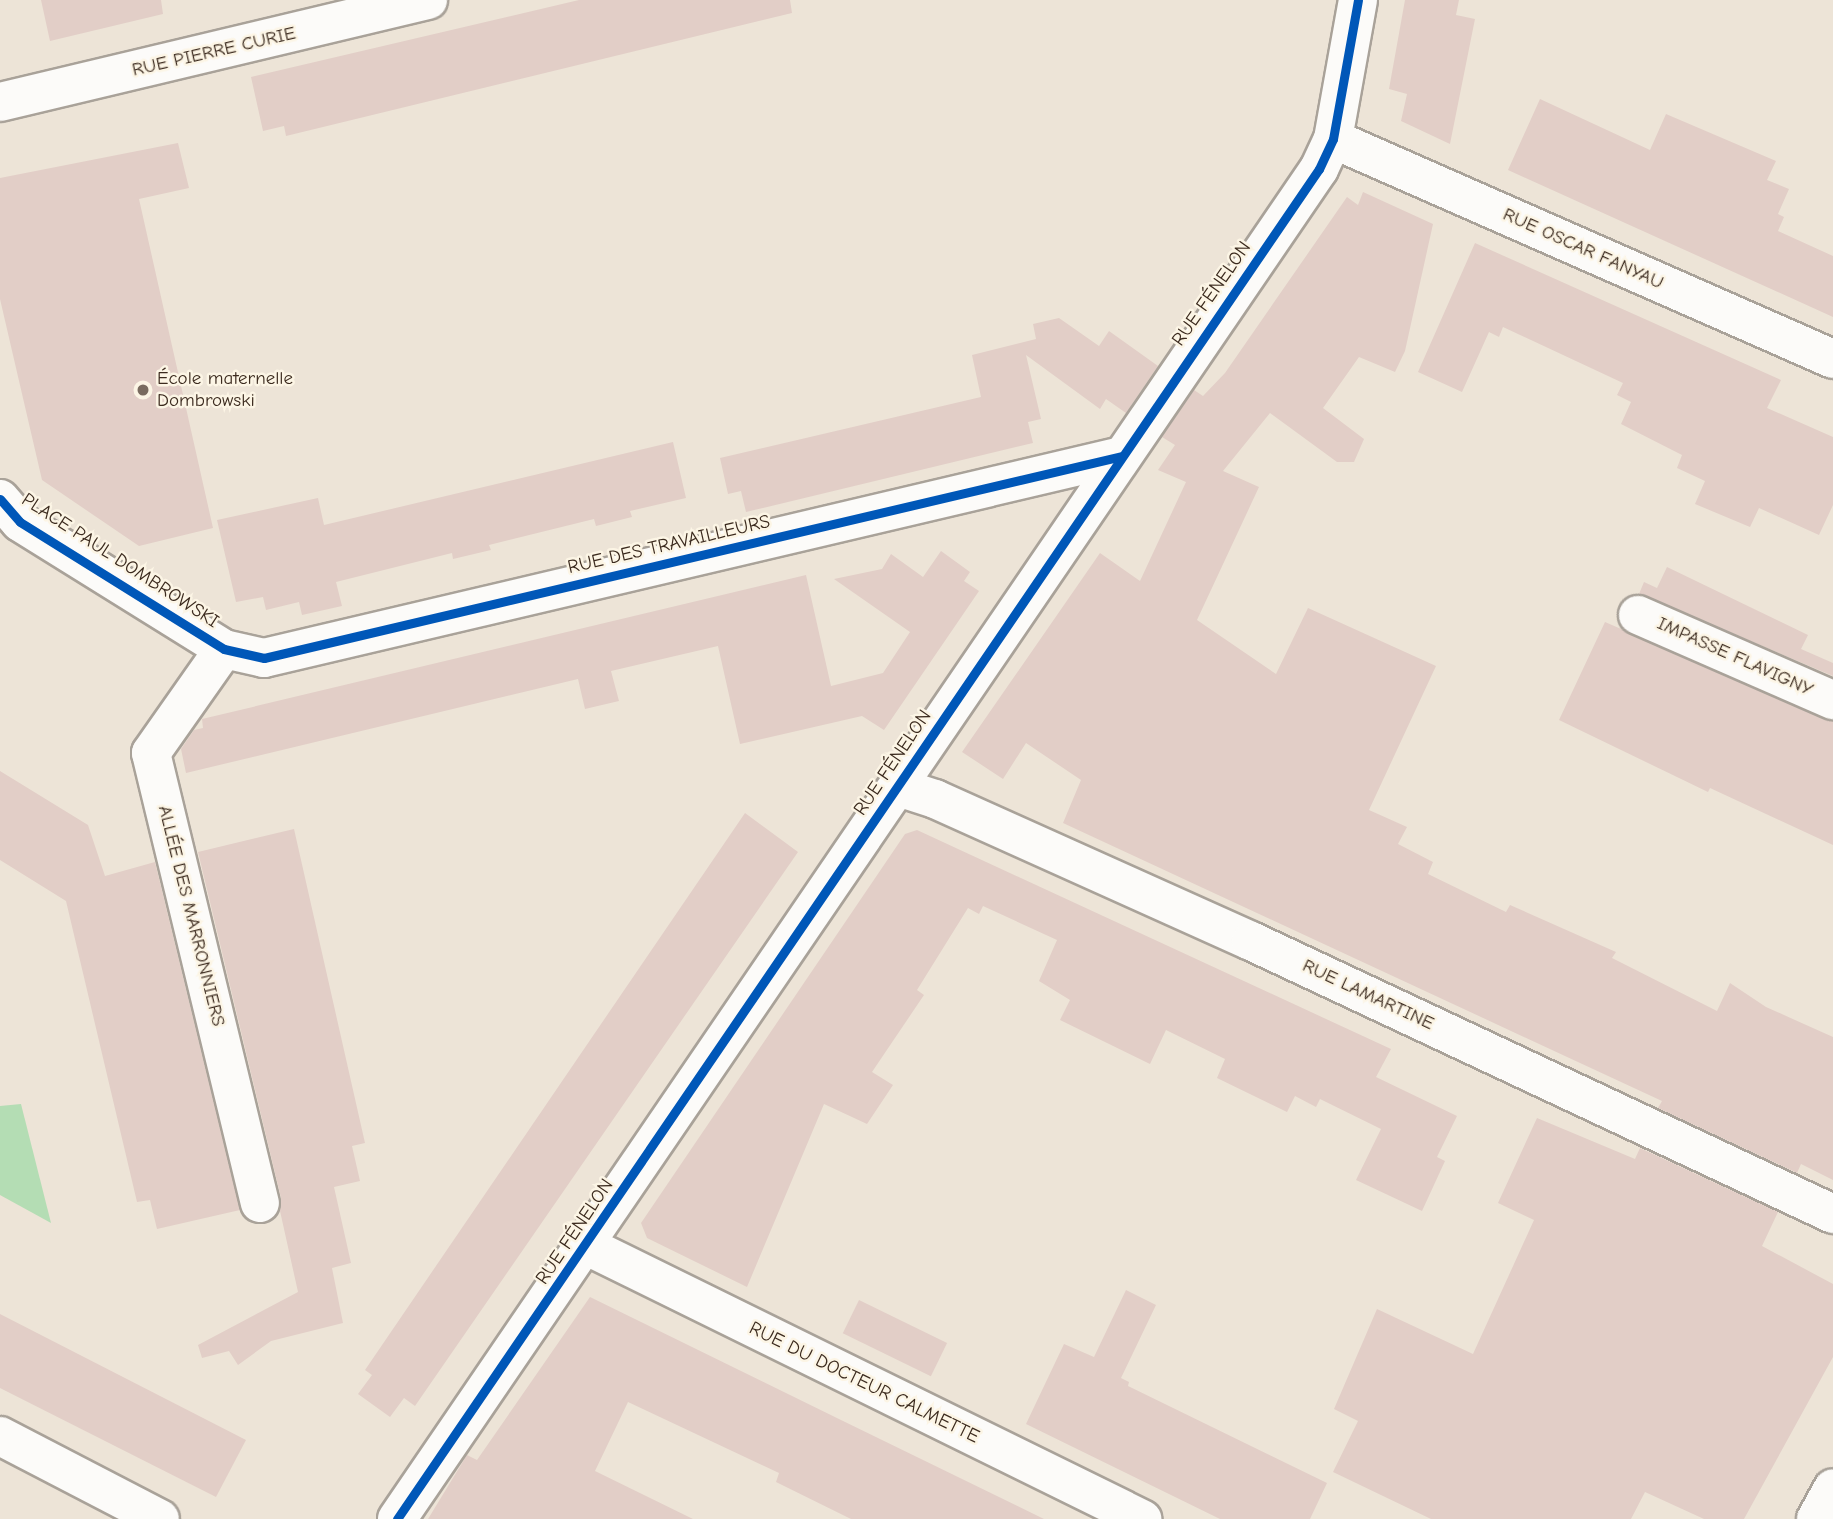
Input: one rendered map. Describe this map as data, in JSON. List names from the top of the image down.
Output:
{
  "streets": {
    "street": [
      "RUE PIERRE CURIE",
      "RUE OSCAR FANYAU",
      "RUE FÉNELON",
      "RUE DES TRAVAILLEURS",
      "PLACE PAUL DOMBROWSKI",
      "IMPASSE FLAVIGNY",
      "ALLÉE DES MARRONNIERS",
      "RUE LAMARTINE",
      "RUE DU DOCTEUR CALMETTE"
    ]
  },
  "crossings": [
    ["RUE OSCAR FANYAU", "RUE FÉNELON"],
    ["RUE FÉNELON", "RUE DES TRAVAILLEURS"],
    ["RUE FÉNELON", "RUE LAMARTINE"],
    ["RUE FÉNELON", "RUE DU DOCTEUR CALMETTE"],
    ["RUE DES TRAVAILLEURS", "PLACE PAUL DOMBROWSKI"],
    ["RUE DES TRAVAILLEURS", "ALLÉE DES MARRONNIERS"],
    ["PLACE PAUL DOMBROWSKI", "ALLÉE DES MARRONNIERS"]
  ],
  "places": ["École maternelle Dombrowski"]
}
